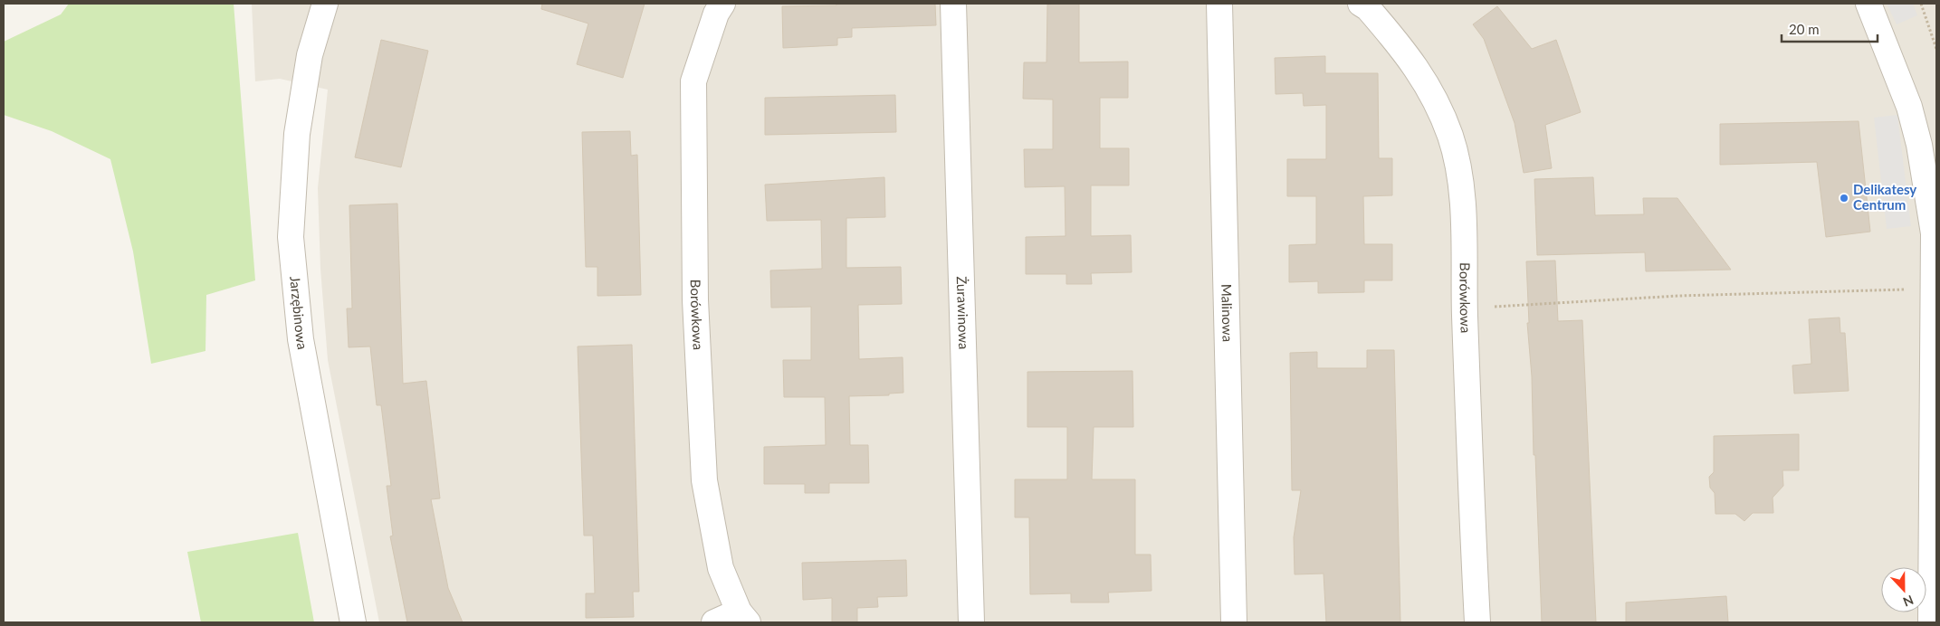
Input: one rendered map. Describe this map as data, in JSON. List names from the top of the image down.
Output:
{
  "streets": {
    "street": [
      "Borówkowa",
      "Jarzębinowa",
      "Żurawinowa",
      "Malinowa"
    ]
  },
  "places": ["Delikatesy Centrum"],
  "scale_bar": "20 m",
  "north": "bottom"
}
